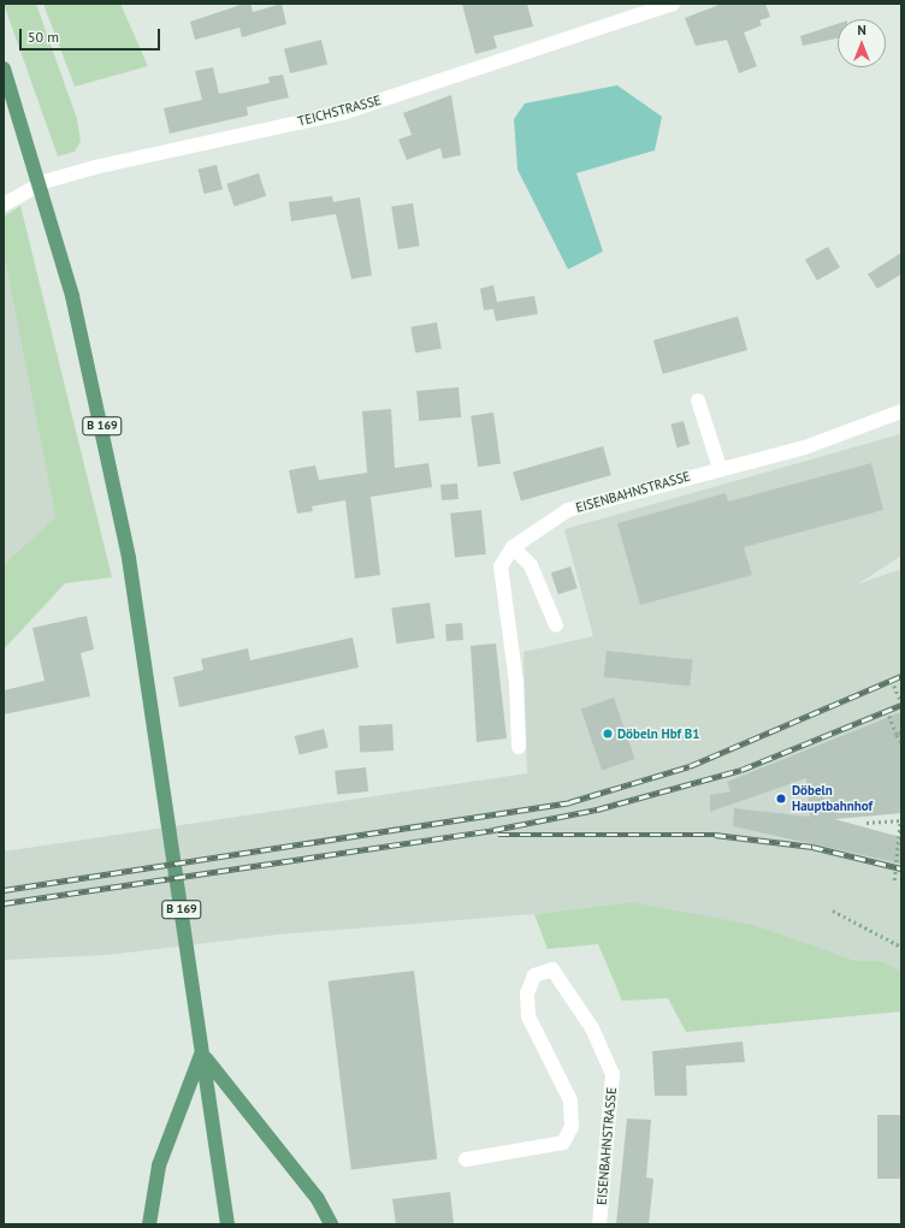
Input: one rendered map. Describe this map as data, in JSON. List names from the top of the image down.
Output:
{
  "streets": {
    "main road": ["B 169"],
    "street": ["TEICHSTRASSE", "EISENBAHNSTRASSE"]
  },
  "places": ["Döbeln Hbf B1", "Döbeln Hauptbahnhof"],
  "scale_bar": "50 m",
  "north": "top"
}
